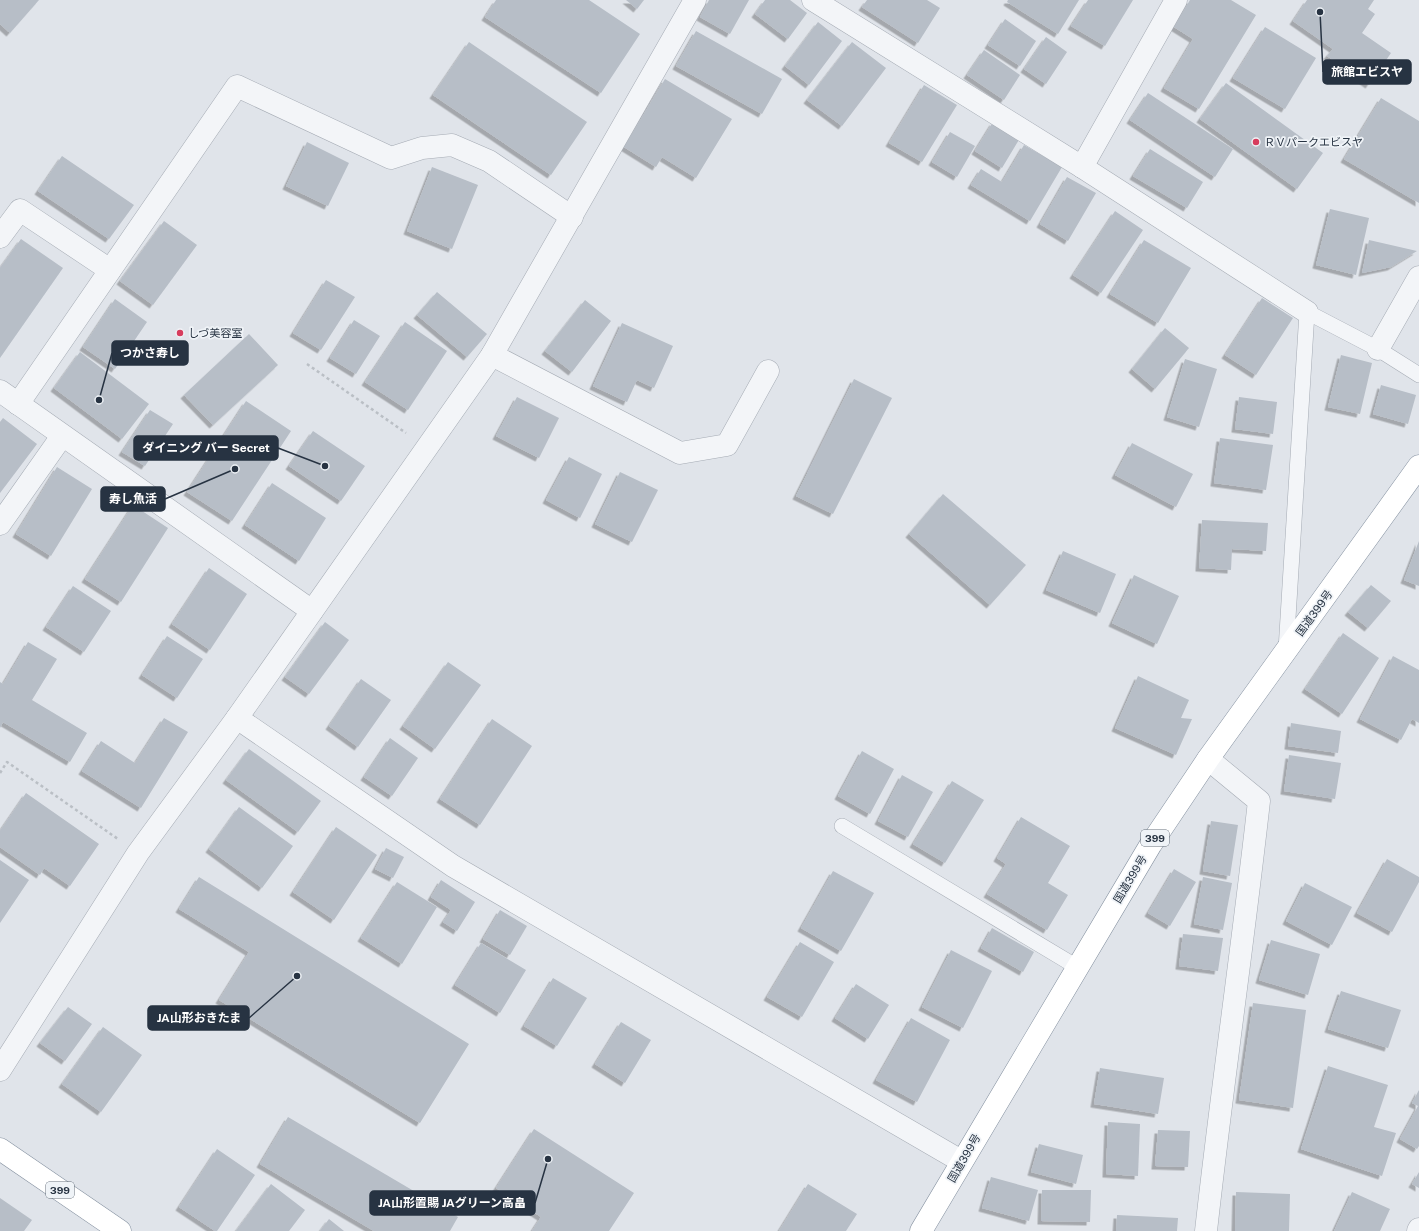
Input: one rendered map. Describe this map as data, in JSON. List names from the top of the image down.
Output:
{
  "streets": {
    "highway": ["国道399号", "399"]
  },
  "places": [
    "旅館エビスヤ",
    "ＲＶパークエビスヤ",
    "しづ美容室",
    "つかさ寿し",
    "ダイニング バー Secret",
    "寿し魚活",
    "JA山形おきたま",
    "JA山形置賜 JAグリーン高畠"
  ]
}
